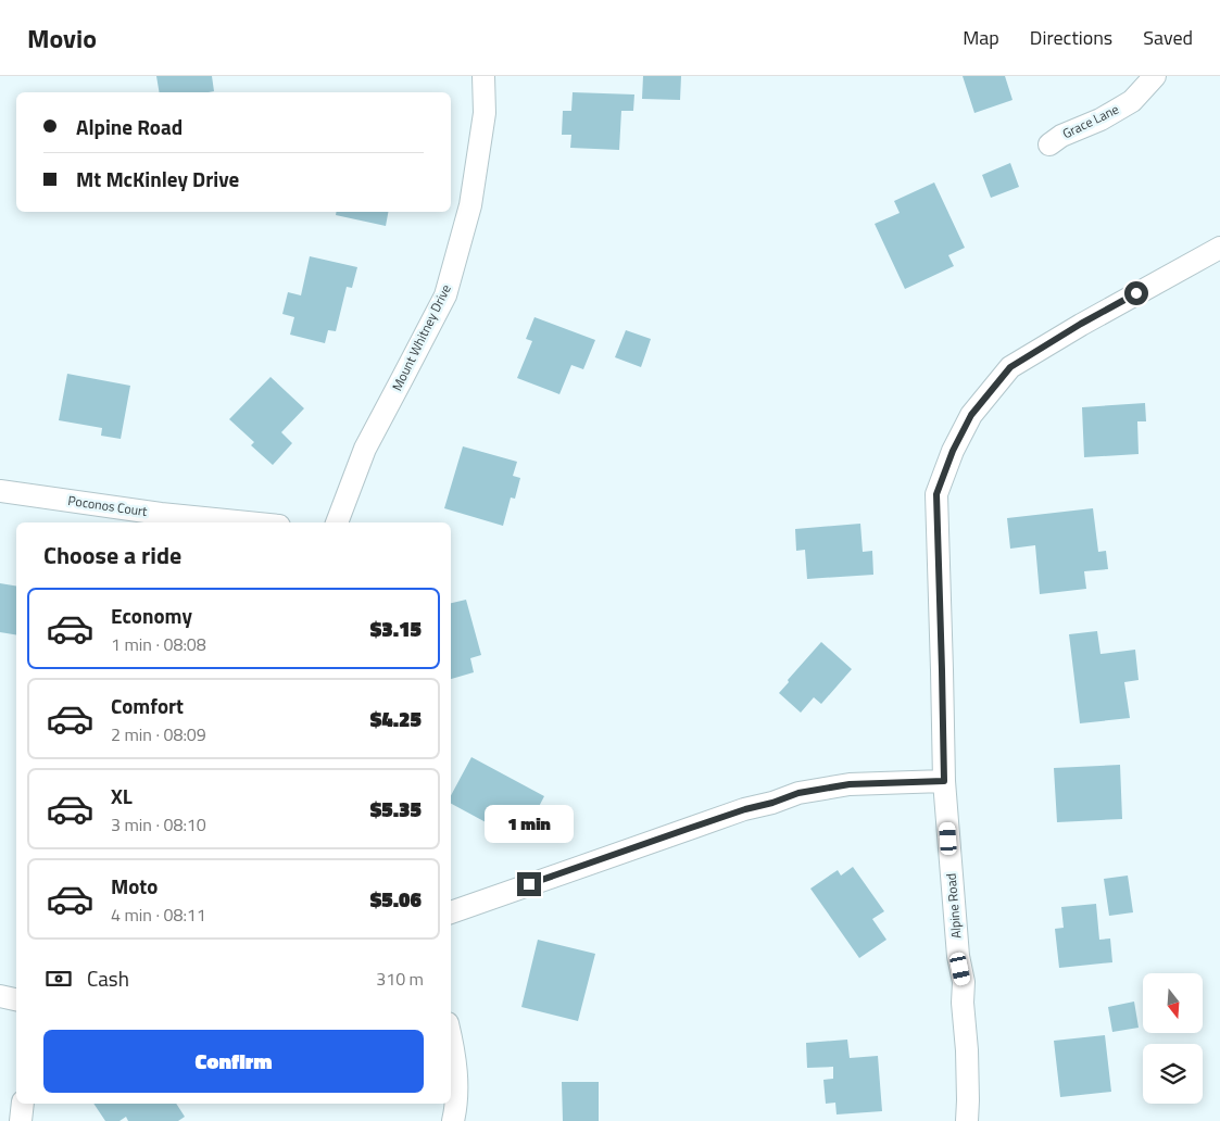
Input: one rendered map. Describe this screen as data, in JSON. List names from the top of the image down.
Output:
{
  "streets": {
    "street": [
      "Grace Lane",
      "Mount Whitney Drive",
      "Poconos Court",
      "Alpine Road"
    ]
  },
  "north": "bottom",
  "page": {
    "header": "Movio",
    "nav": ["Map", "Directions", "Saved"],
    "banner": ["Alpine Road", "Mt McKinley Drive"],
    "heading": "Choose a ride",
    "list": [
      {
        "name": "Economy",
        "note": "1 min · 08:08",
        "value": "$3.15"
      },
      {
        "name": "Comfort",
        "note": "2 min · 08:09",
        "value": "$4.25"
      },
      {
        "name": "XL",
        "note": "3 min · 08:10",
        "value": "$5.35"
      },
      {
        "name": "Moto",
        "note": "4 min · 08:11",
        "value": "$5.06"
      }
    ],
    "bubble": "1 min",
    "pay": ["Cash", "310 m"],
    "buttons": "Confirm"
  }
}
